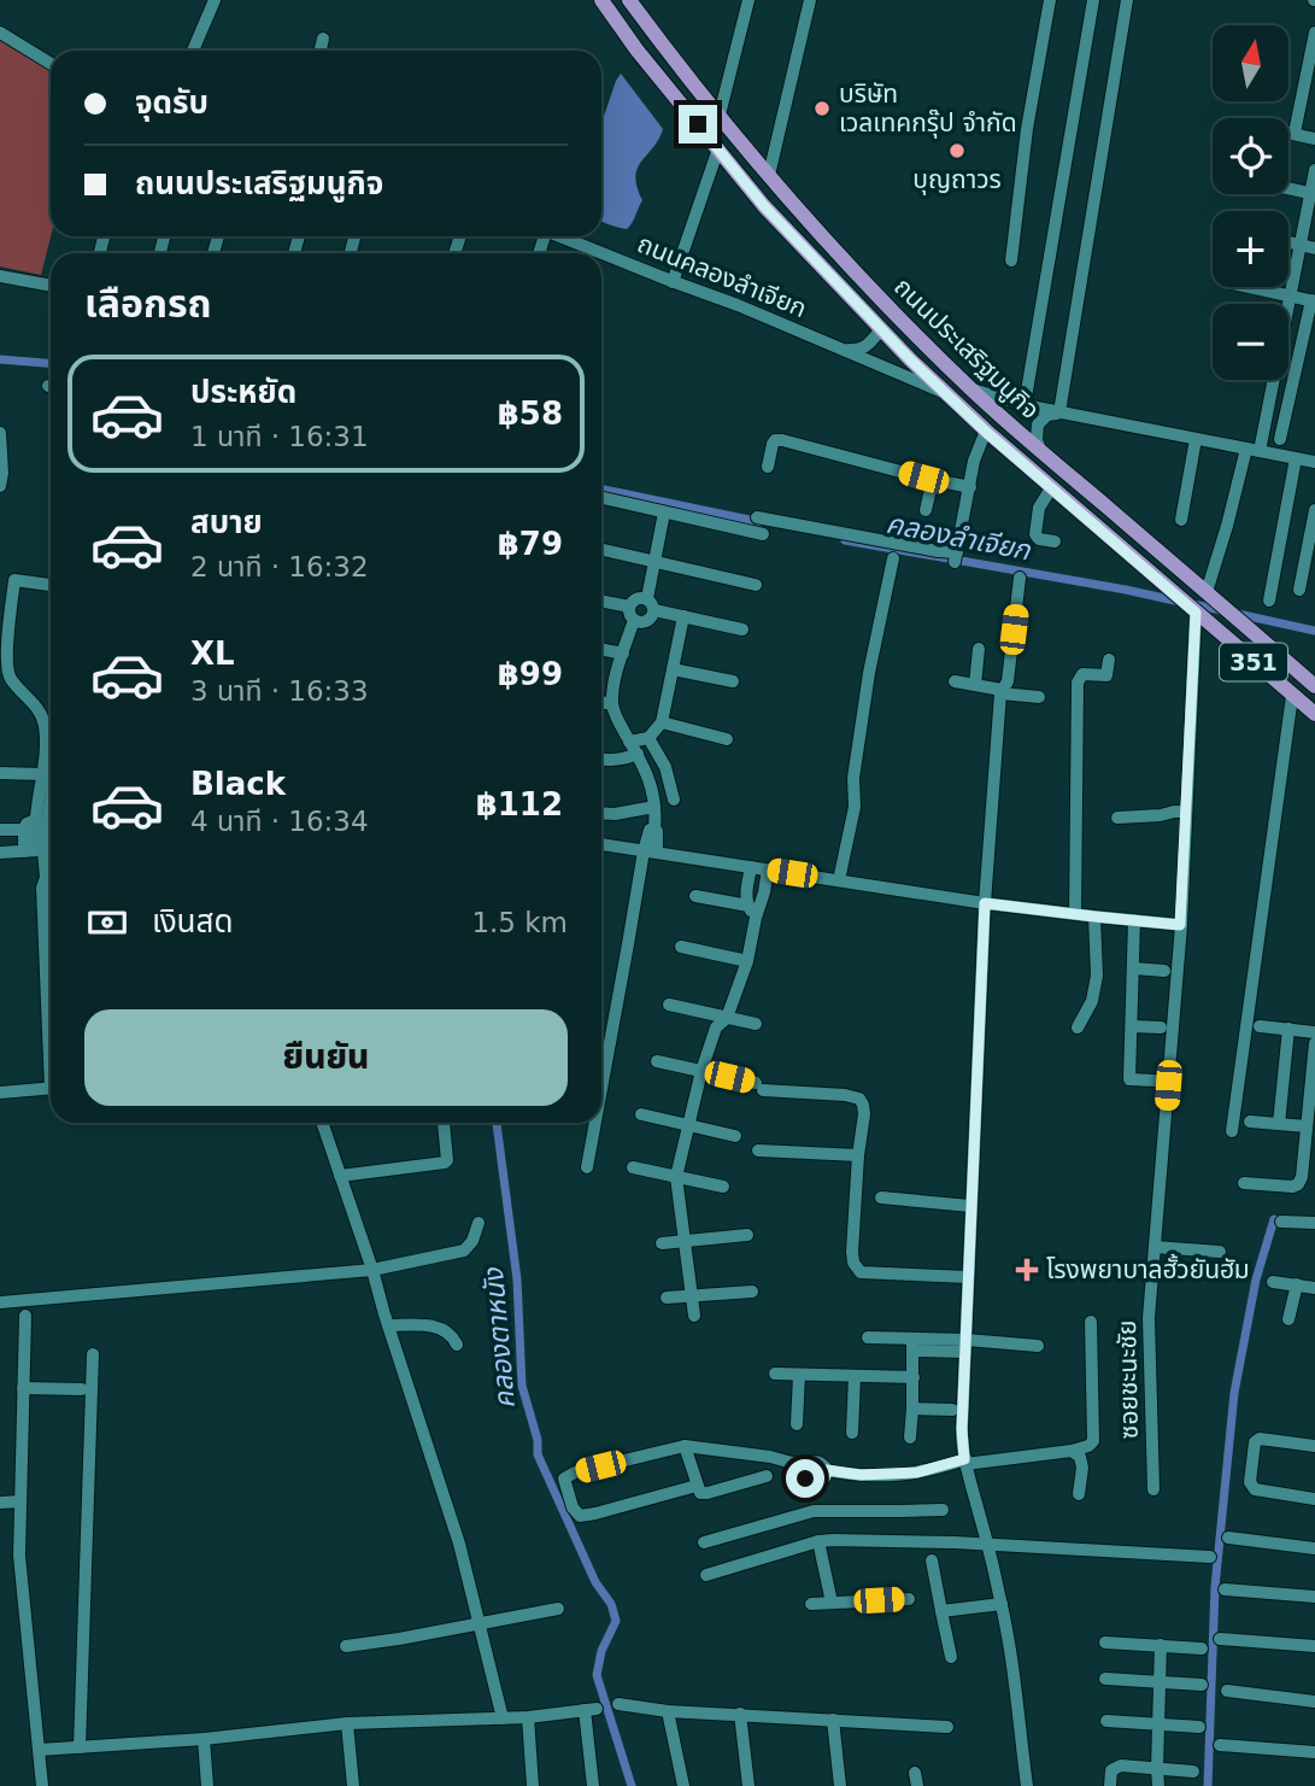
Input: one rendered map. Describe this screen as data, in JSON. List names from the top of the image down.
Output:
{
  "streets": {
    "main road": ["ถนนประเสริฐมนูกิจ", "351"],
    "street": ["ถนนคลองลำเจียก", "ซอยชะนะชัย"]
  },
  "crossings": [
    ["ถนนคลองลำเจียก", "ถนนประเสริฐมนูกิจ"],
    ["ถนนประเสริฐมนูกิจ", "ซอยชะนะชัย"]
  ],
  "water": ["คลองลำเจียก", "คลองตาหนัง"],
  "places": {
    "other": ["บริษัท เวลเทคกรุ๊ป จำกัด", "บุญถาวร"],
    "health": ["โรงพยาบาลฮั้วยันฮัม"]
  },
  "north": "top",
  "page": {
    "map_buttons": ["+", "−"],
    "banner": ["จุดรับ", "ถนนประเสริฐมนูกิจ"],
    "heading": "เลือกรถ",
    "list": [
      {
        "name": "ประหยัด",
        "note": "1 นาที · 16:31",
        "value": "฿58"
      },
      {
        "name": "สบาย",
        "note": "2 นาที · 16:32",
        "value": "฿79"
      },
      {
        "name": "XL",
        "note": "3 นาที · 16:33",
        "value": "฿99"
      },
      {
        "name": "Black",
        "note": "4 นาที · 16:34",
        "value": "฿112"
      }
    ],
    "pay": ["เงินสด", "1.5 km"],
    "buttons": "ยืนยัน"
  }
}
